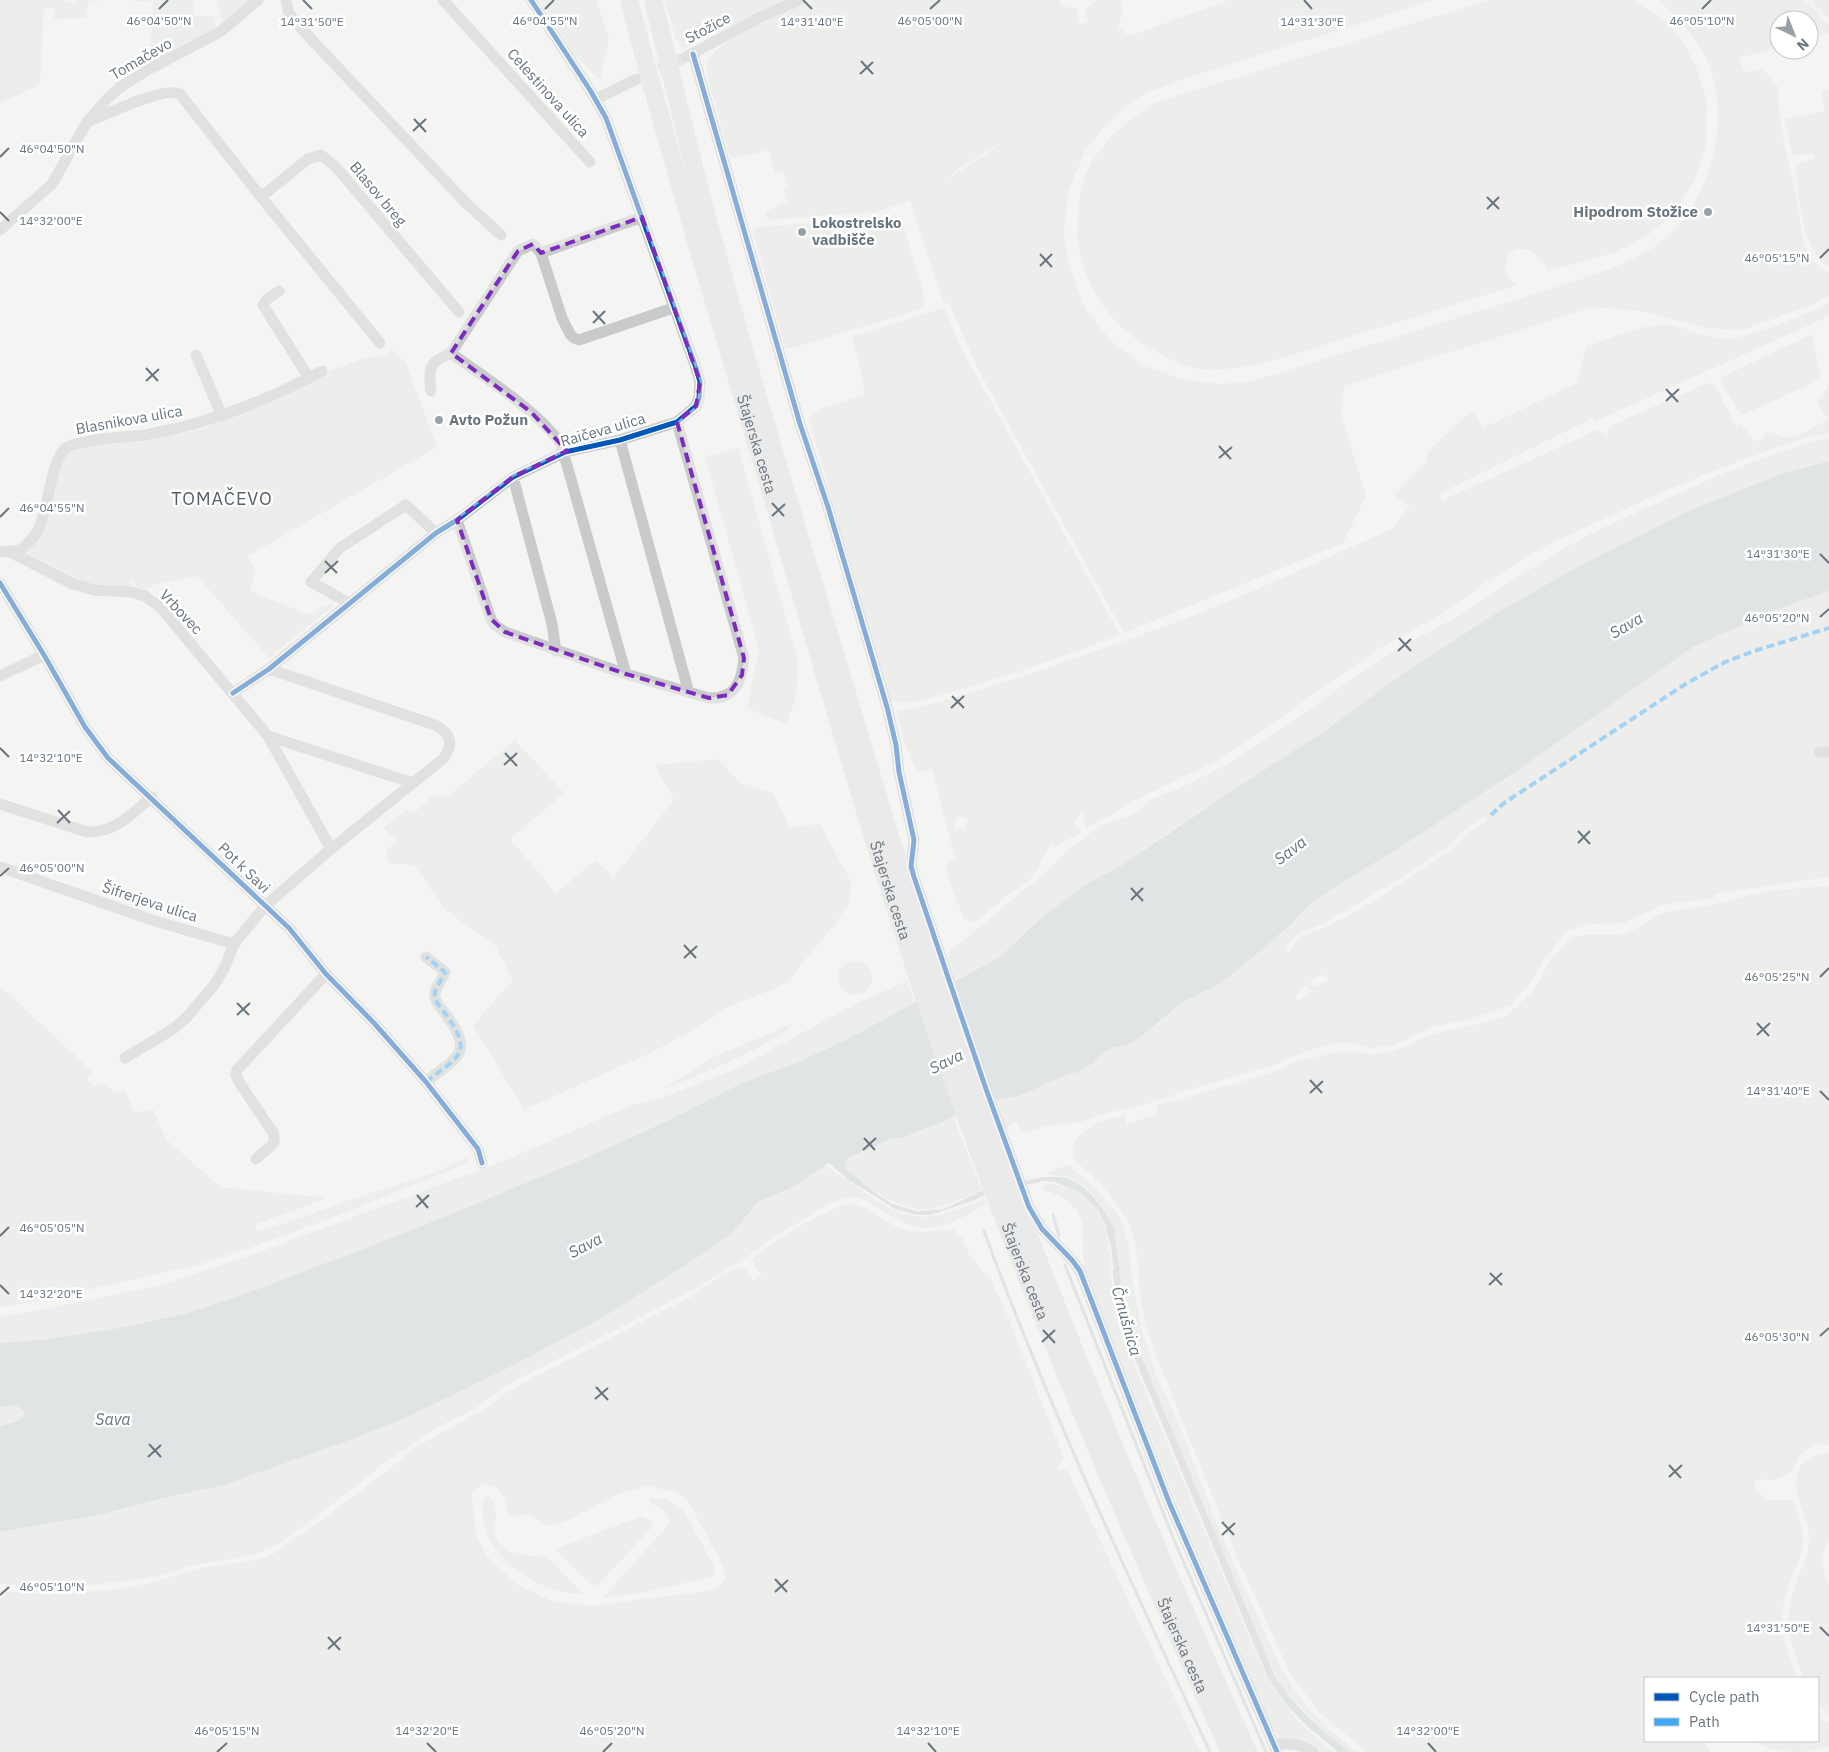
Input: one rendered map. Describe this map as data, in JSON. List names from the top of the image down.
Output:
{
  "streets": {
    "main road": ["Štajerska cesta"],
    "street": [
      "Stožice",
      "Tomačevo",
      "Celestinova ulica",
      "Blasov breg",
      "Blasnikova ulica",
      "Raičeva ulica",
      "Vrbovec",
      "Pot k Savi",
      "Šifrerjeva ulica"
    ]
  },
  "crossings": [
    ["Stožice", "Štajerska cesta"],
    ["Blasnikova ulica", "Vrbovec"],
    ["Raičeva ulica", "Vrbovec"],
    ["Vrbovec", "Pot k Savi"]
  ],
  "districts": ["TOMAČEVO"],
  "water": ["Sava", "Črnušnica"],
  "places": ["Hipodrom Stožice", "Lokostrelsko vadbišče", "Avto Požun"],
  "legend": ["Cycle path", "Path"],
  "north": "bottom right",
  "coordinates": [
    "46°04'50\"N",
    "46°04'55\"N",
    "46°05'00\"N",
    "46°05'10\"N",
    "14°31'50\"E",
    "14°31'40\"E",
    "14°31'30\"E",
    "14°32'00\"E",
    "46°05'15\"N",
    "46°05'20\"N",
    "14°32'10\"E",
    "46°05'25\"N",
    "46°05'05\"N",
    "14°32'20\"E",
    "46°05'30\"N"
  ]
}
